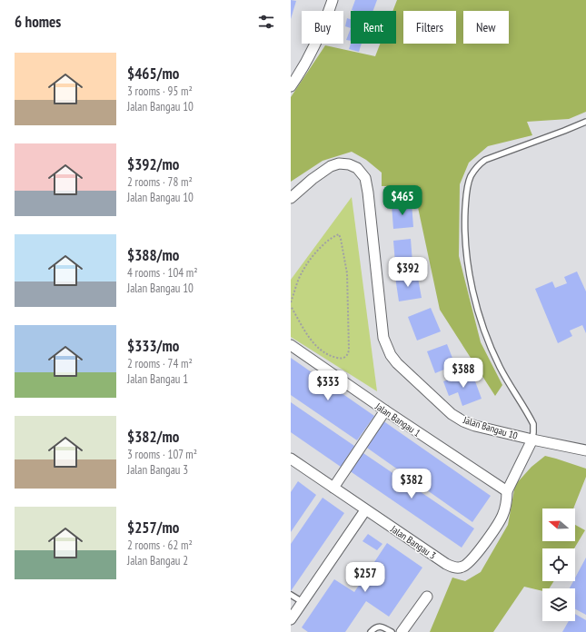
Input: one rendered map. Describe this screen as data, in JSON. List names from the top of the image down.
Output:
{
  "streets": {
    "street": ["Jalan Bangau 1", "Jalan Bangau 10", "Jalan Bangau 3"]
  },
  "crossings": [
    ["Jalan Bangau 1", "Jalan Bangau 3"]
  ],
  "north": "left",
  "page": {
    "heading": "6 homes",
    "chip": [
      "Buy",
      "Rent",
      "Filters",
      "New"
    ],
    "list": [
      {
        "name": "$465/mo",
        "note": "3 rooms · 95 m² · Jalan Bangau 10"
      },
      {
        "name": "$392/mo",
        "note": "2 rooms · 78 m² · Jalan Bangau 10"
      },
      {
        "name": "$388/mo",
        "note": "4 rooms · 104 m² · Jalan Bangau 10"
      },
      {
        "name": "$333/mo",
        "note": "2 rooms · 74 m² · Jalan Bangau 1"
      },
      {
        "name": "$382/mo",
        "note": "3 rooms · 107 m² · Jalan Bangau 3"
      },
      {
        "name": "$257/mo",
        "note": "2 rooms · 62 m² · Jalan Bangau 2"
      }
    ],
    "price": [
      "$465",
      "$392",
      "$388",
      "$333",
      "$382",
      "$257"
    ]
  }
}
